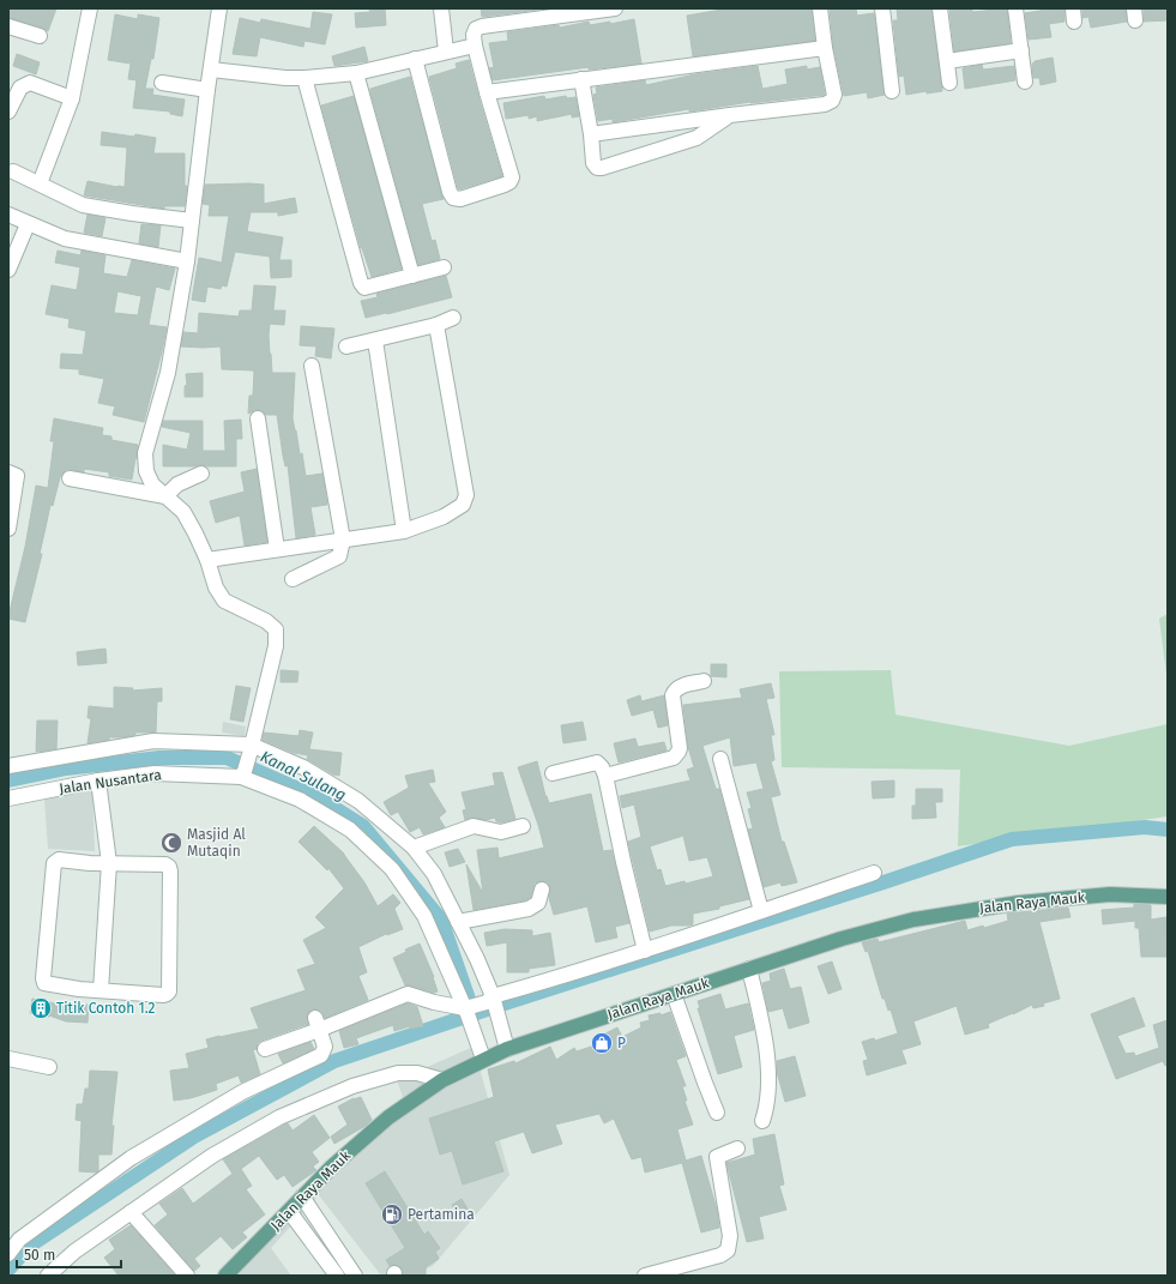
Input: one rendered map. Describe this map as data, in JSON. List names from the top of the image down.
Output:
{
  "streets": {
    "main road": ["Jalan Raya Mauk"],
    "street": ["Jalan Nusantara"]
  },
  "crossings": [
    ["Jalan Nusantara", "Jalan Raya Mauk"]
  ],
  "water": ["Kanal Sulang"],
  "places": {
    "mosque": ["Masjid Al Mutaqin"],
    "building": ["Titik Contoh 1.2"],
    "shop": ["P"],
    "fuel station": ["Pertamina"]
  },
  "scale_bar": "50 m"
}
